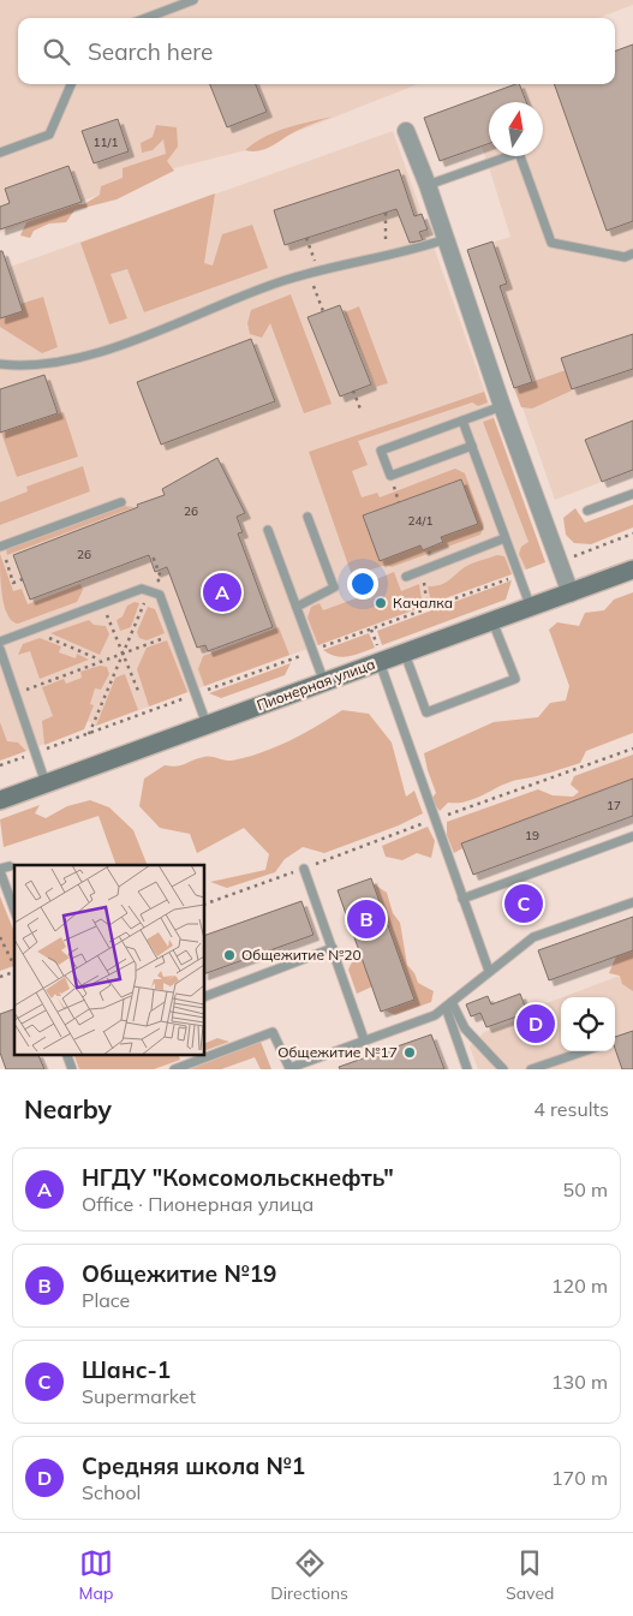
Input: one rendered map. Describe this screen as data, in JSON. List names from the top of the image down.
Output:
{
  "streets": {
    "main road": ["Пионерная улица"]
  },
  "places": ["Качалка", "Общежитие №20", "Общежитие №17"],
  "house_numbers": [
    "11/1",
    "26",
    "24/1",
    "26",
    "17",
    "19"
  ],
  "north": "top",
  "page": {
    "search": "Search here",
    "pins": [
      "A",
      "C",
      "B",
      "D"
    ],
    "heading": ["Nearby", "4 results"],
    "list": [
      {
        "mark": "A",
        "name": "НГДУ \"Комсомольскнефть\"",
        "note": "Office · Пионерная улица",
        "value": "50 m"
      },
      {
        "mark": "B",
        "name": "Общежитие №19",
        "note": "Place",
        "value": "120 m"
      },
      {
        "mark": "C",
        "name": "Шанс-1",
        "note": "Supermarket",
        "value": "130 m"
      },
      {
        "mark": "D",
        "name": "Средняя школа №1",
        "note": "School",
        "value": "170 m"
      }
    ],
    "nav": ["Map", "Directions", "Saved"]
  }
}
